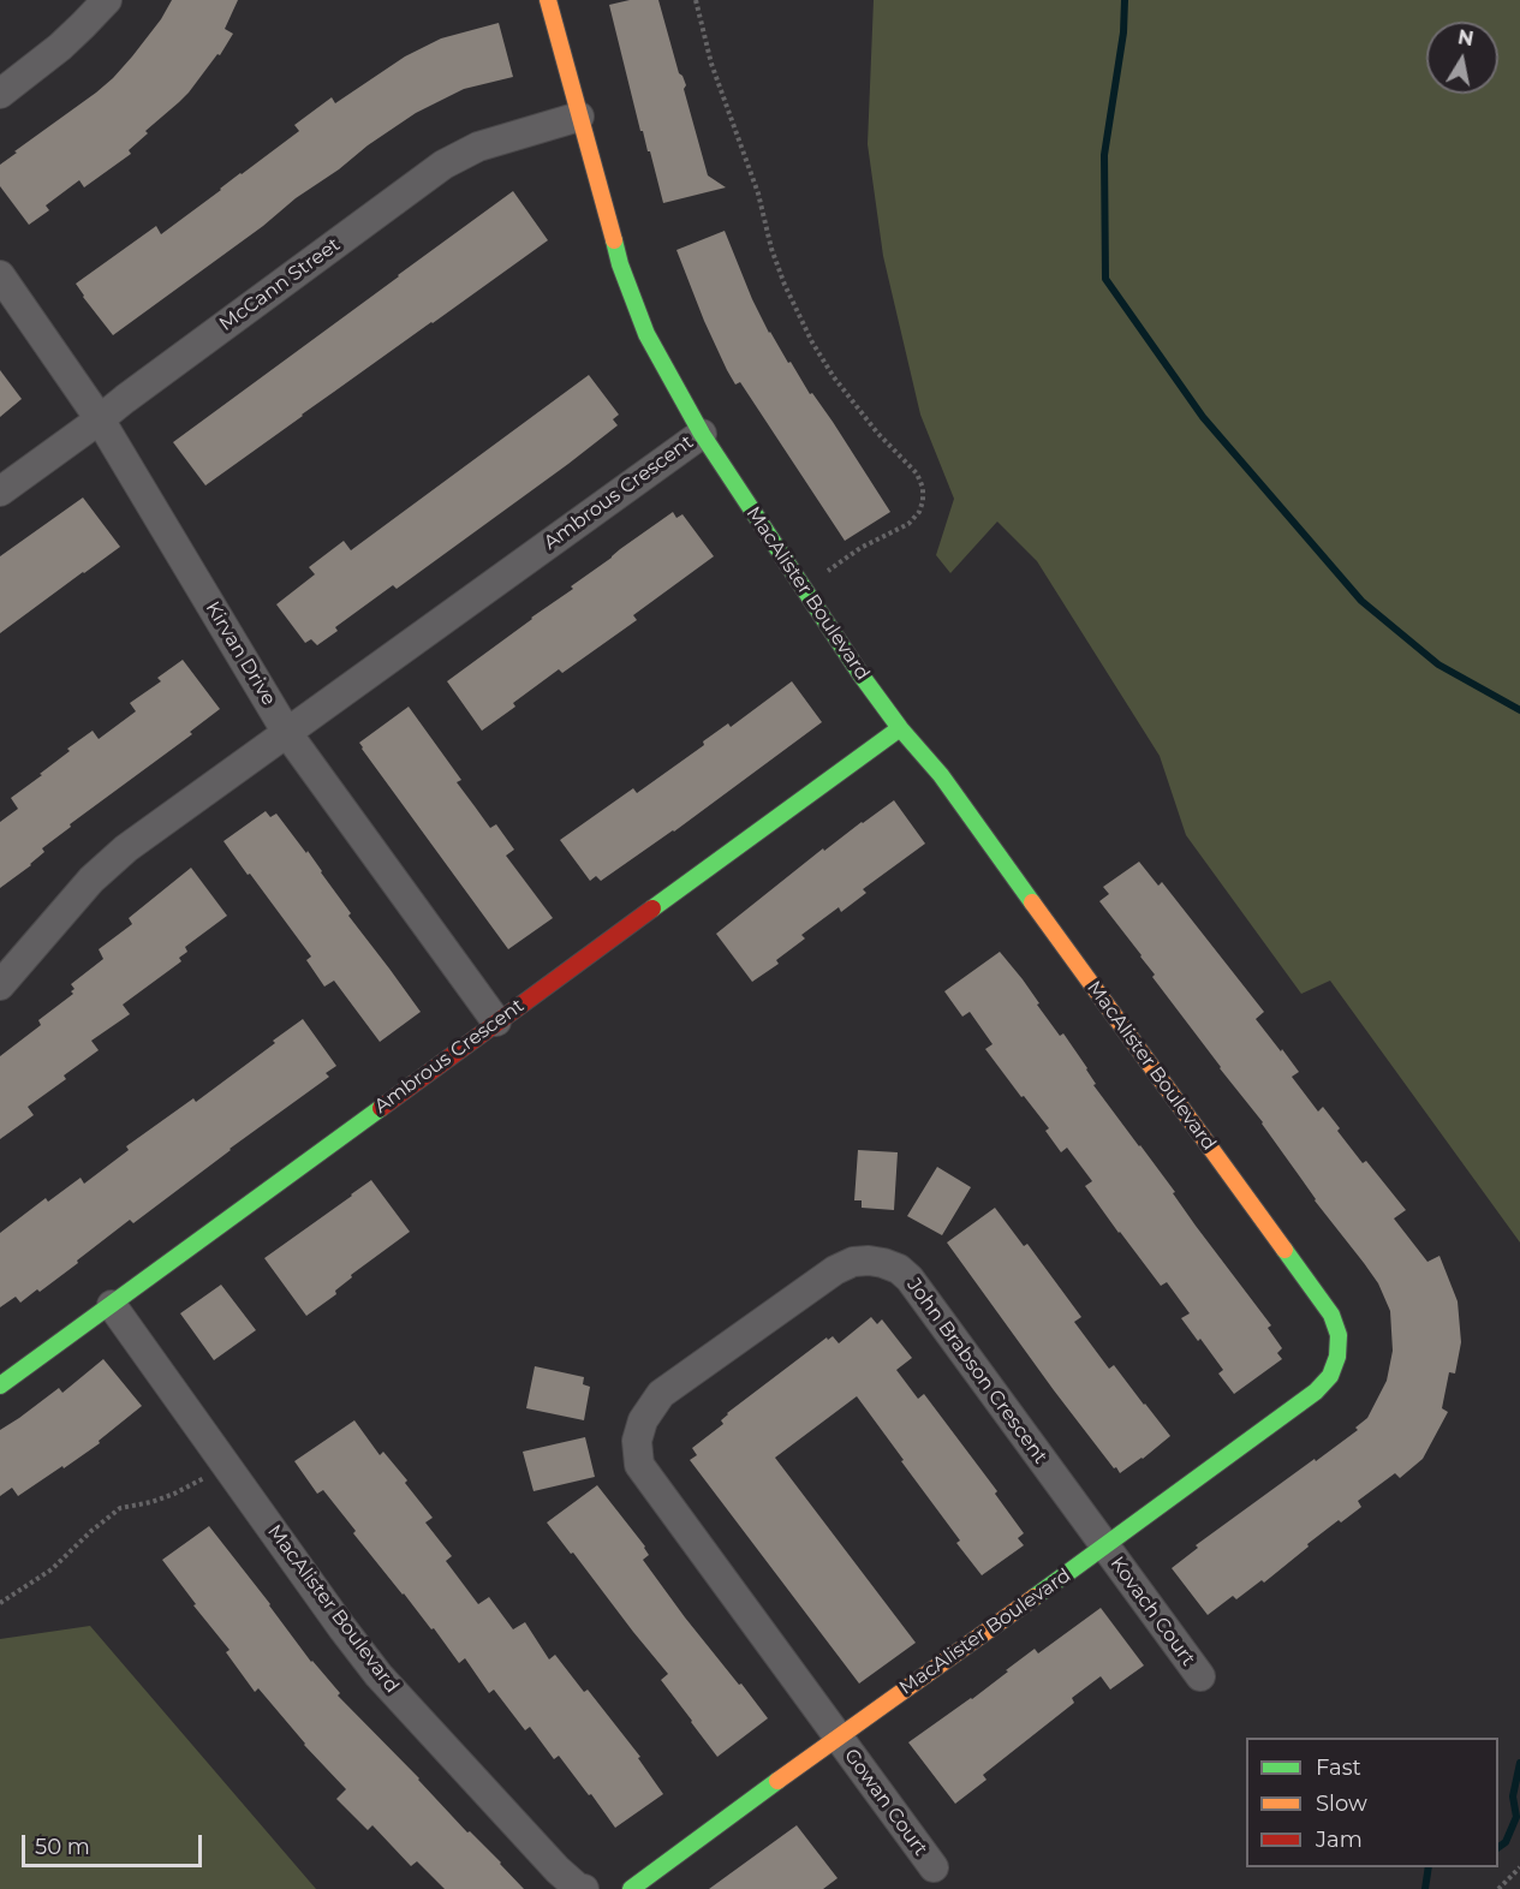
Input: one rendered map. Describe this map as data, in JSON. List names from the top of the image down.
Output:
{
  "streets": {
    "street": [
      "McCann Street",
      "Ambrous Crescent",
      "MacAlister Boulevard",
      "Kirvan Drive",
      "John Brabson Crescent",
      "Kovach Court",
      "Gowan Court"
    ]
  },
  "crossings": [
    ["McCann Street", "MacAlister Boulevard"],
    ["McCann Street", "Kirvan Drive"],
    ["Ambrous Crescent", "MacAlister Boulevard"],
    ["Ambrous Crescent", "Kirvan Drive"],
    ["MacAlister Boulevard", "John Brabson Crescent"],
    ["MacAlister Boulevard", "Kovach Court"],
    ["MacAlister Boulevard", "Gowan Court"],
    ["John Brabson Crescent", "Kovach Court"],
    ["John Brabson Crescent", "Gowan Court"]
  ],
  "legend": ["Fast", "Slow", "Jam"],
  "scale_bar": "50 m",
  "north": "top"
}
